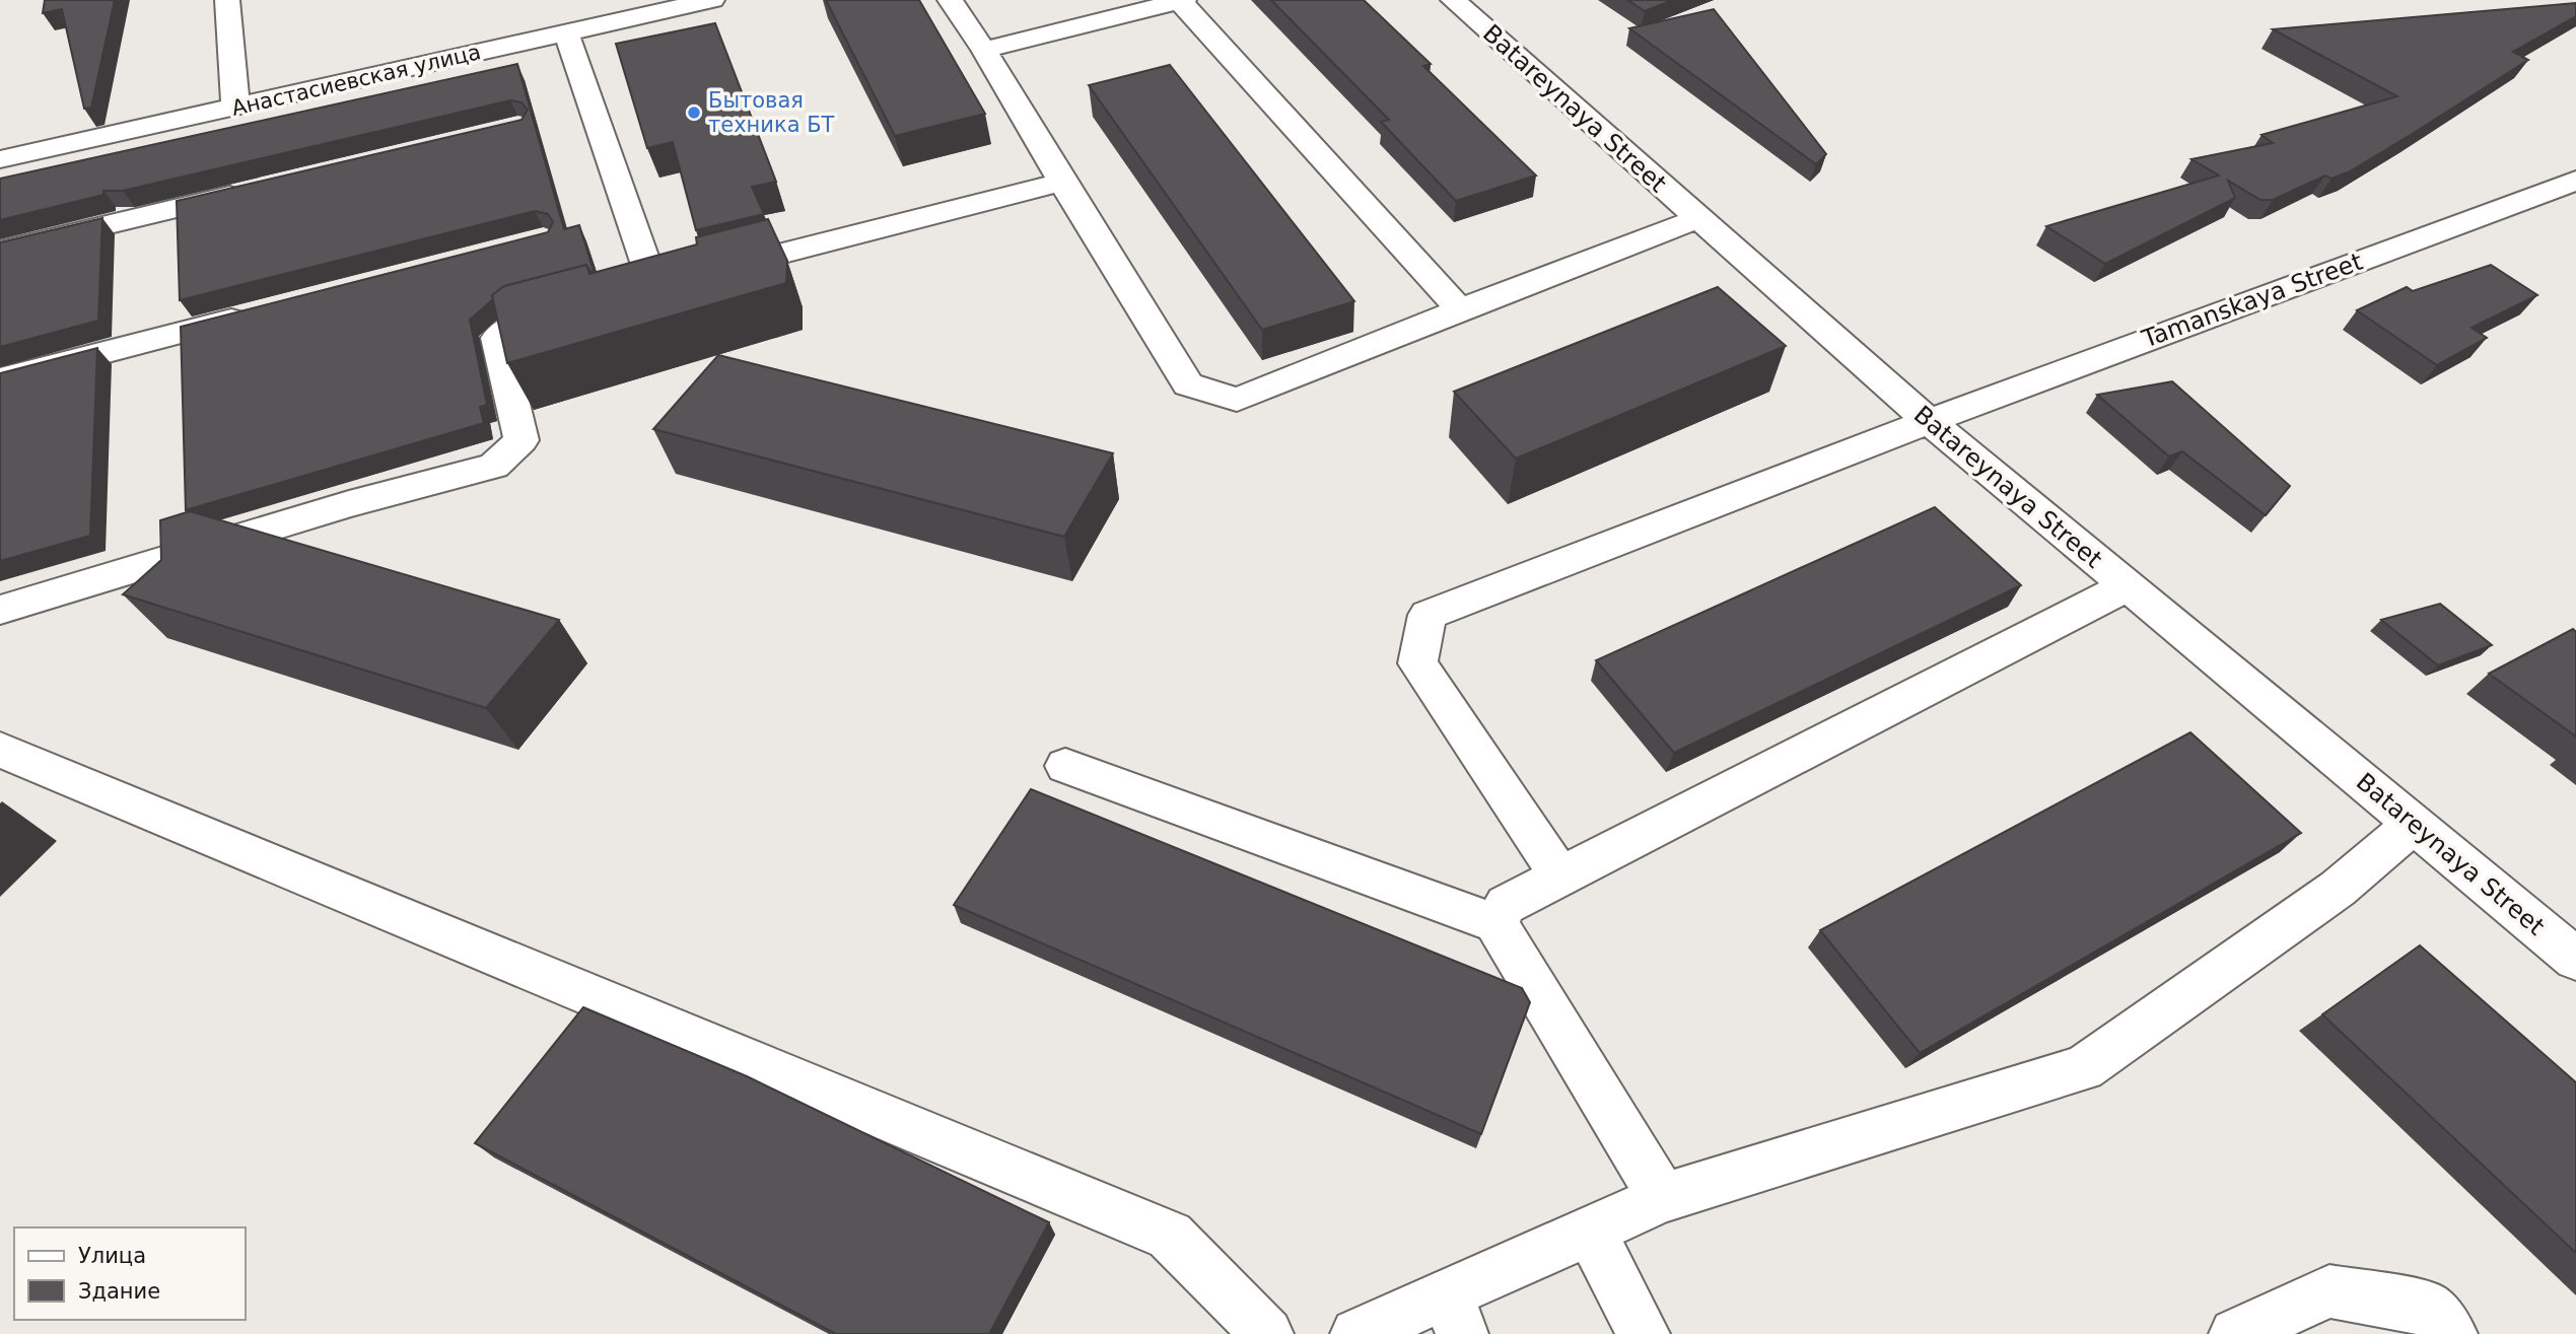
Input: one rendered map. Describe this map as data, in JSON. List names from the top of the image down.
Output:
{
  "streets": {
    "street": ["Анастасиевская улица", "Batareynaya Street", "Tamanskaya Street"]
  },
  "crossings": [
    ["Batareynaya Street", "Tamanskaya Street"]
  ],
  "places": ["Бытовая техника БТ"],
  "legend": ["Улица", "Здание"]
}
